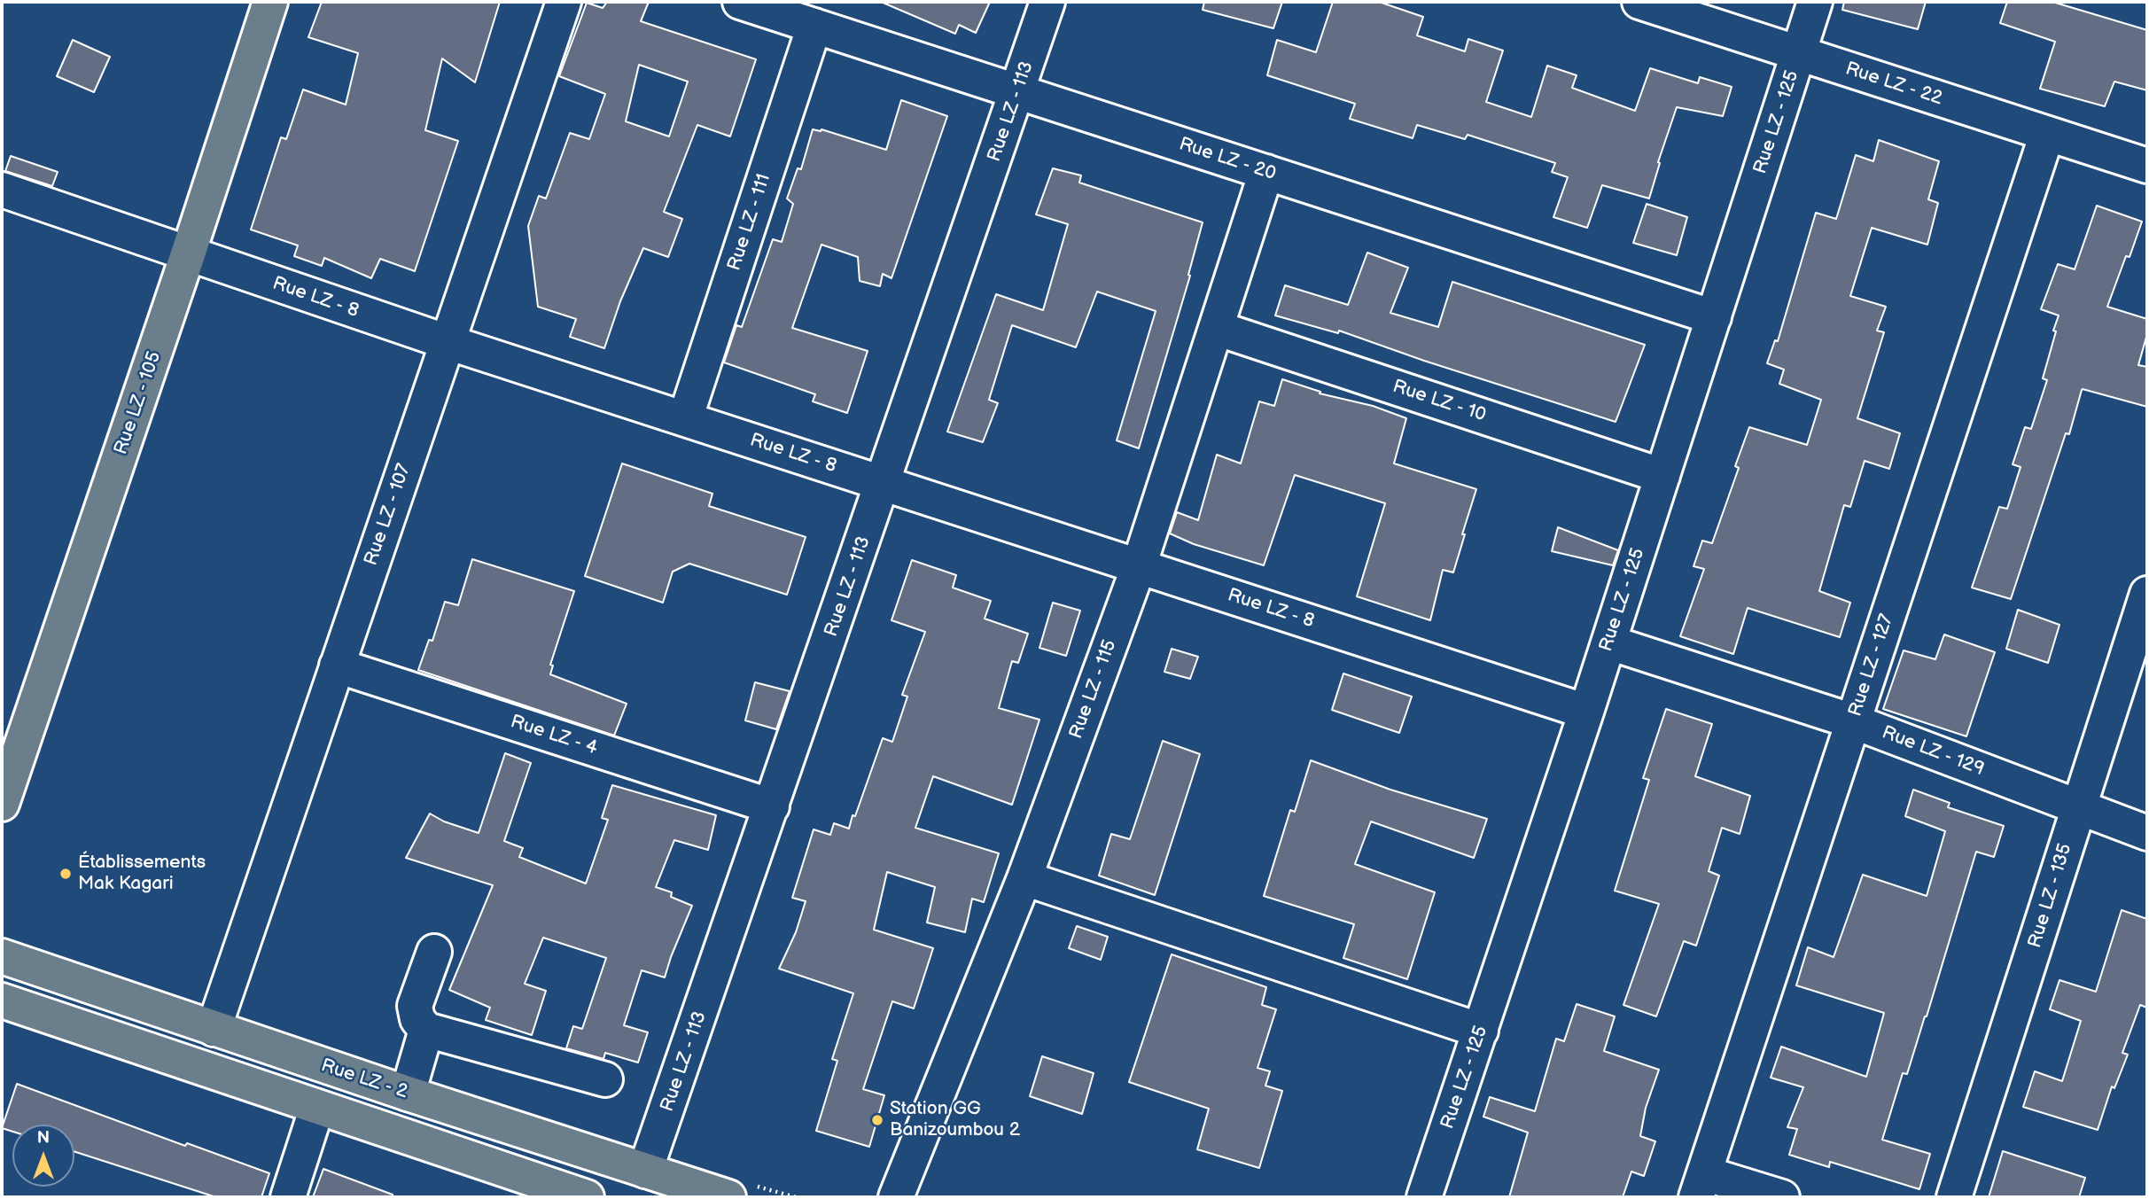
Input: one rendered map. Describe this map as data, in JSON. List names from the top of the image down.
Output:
{
  "streets": {
    "main road": ["Rue LZ - 105", "Rue LZ - 2"],
    "street": [
      "Rue LZ - 22",
      "Rue LZ - 113",
      "Rue LZ - 125",
      "Rue LZ - 20",
      "Rue LZ - 111",
      "Rue LZ - 8",
      "Rue LZ - 10",
      "Rue LZ - 107",
      "Rue LZ - 127",
      "Rue LZ - 115",
      "Rue LZ - 4",
      "Rue LZ - 129",
      "Rue LZ - 135"
    ]
  },
  "crossings": [
    ["Rue LZ - 22", "Rue LZ - 125"],
    ["Rue LZ - 22", "Rue LZ - 127"],
    ["Rue LZ - 113", "Rue LZ - 20"],
    ["Rue LZ - 113", "Rue LZ - 8"],
    ["Rue LZ - 113", "Rue LZ - 4"],
    ["Rue LZ - 113", "Rue LZ - 2"],
    ["Rue LZ - 125", "Rue LZ - 20"],
    ["Rue LZ - 125", "Rue LZ - 8"],
    ["Rue LZ - 125", "Rue LZ - 10"],
    ["Rue LZ - 125", "Rue LZ - 129"],
    ["Rue LZ - 20", "Rue LZ - 111"],
    ["Rue LZ - 20", "Rue LZ - 115"],
    ["Rue LZ - 111", "Rue LZ - 8"],
    ["Rue LZ - 8", "Rue LZ - 105"],
    ["Rue LZ - 8", "Rue LZ - 107"],
    ["Rue LZ - 8", "Rue LZ - 115"],
    ["Rue LZ - 10", "Rue LZ - 115"],
    ["Rue LZ - 107", "Rue LZ - 4"],
    ["Rue LZ - 107", "Rue LZ - 2"],
    ["Rue LZ - 127", "Rue LZ - 129"],
    ["Rue LZ - 129", "Rue LZ - 135"]
  ],
  "places": ["Établissements Mak Kagari", "Station GG Banizoumbou 2"],
  "north": "top"
}
